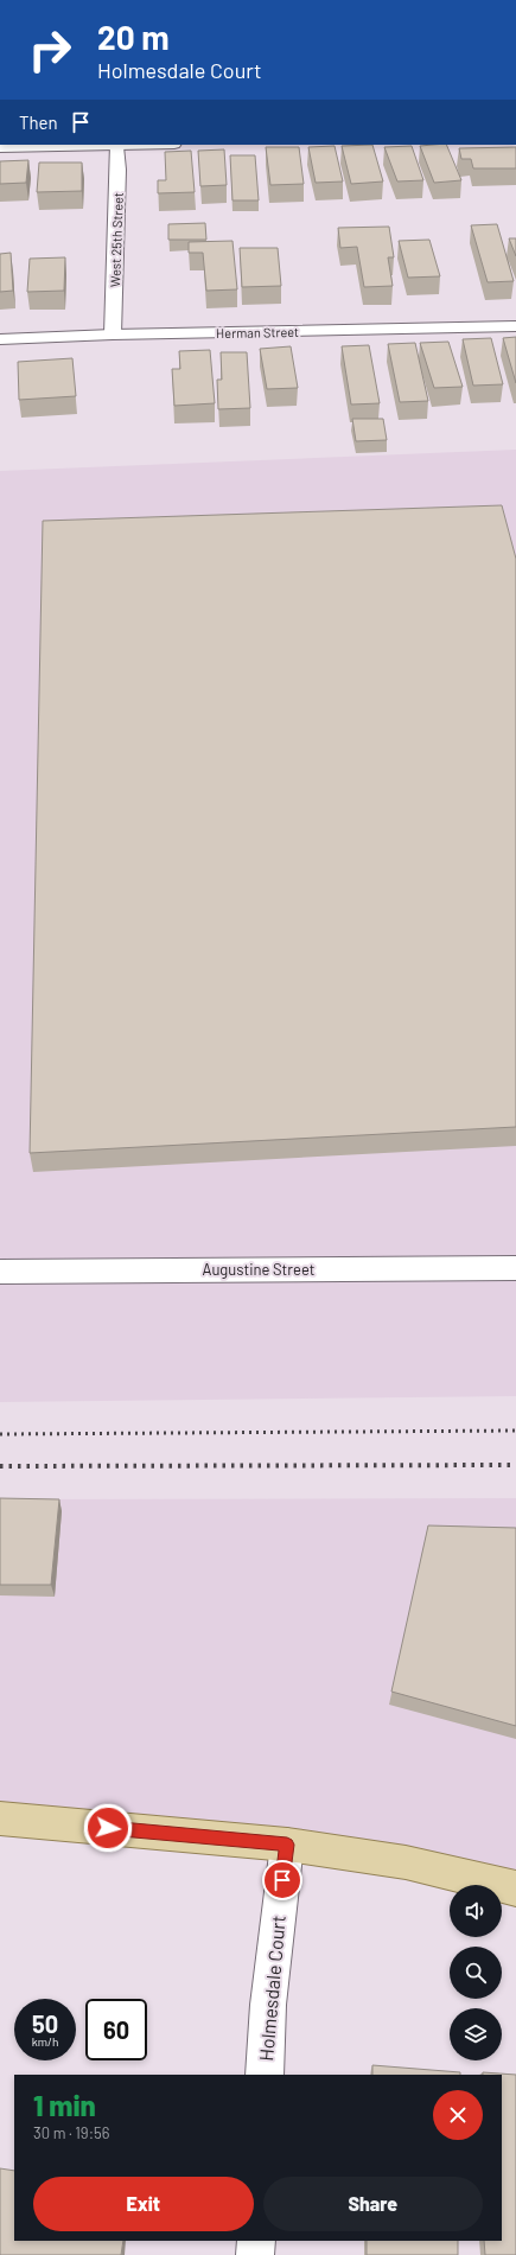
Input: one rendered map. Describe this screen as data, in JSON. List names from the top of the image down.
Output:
{
  "streets": {
    "street": [
      "West 25th Street",
      "Herman Street",
      "Augustine Street",
      "Holmesdale Court"
    ]
  },
  "crossings": [
    ["West 25th Street", "Herman Street"]
  ],
  "page": {
    "turn": ["20 m", "Holmesdale Court"],
    "then": "Then",
    "speed": "50 km/h",
    "limit": "60",
    "heading": ["1 min", "30 m · 19:56"],
    "buttons": ["Exit", "Share"]
  }
}
